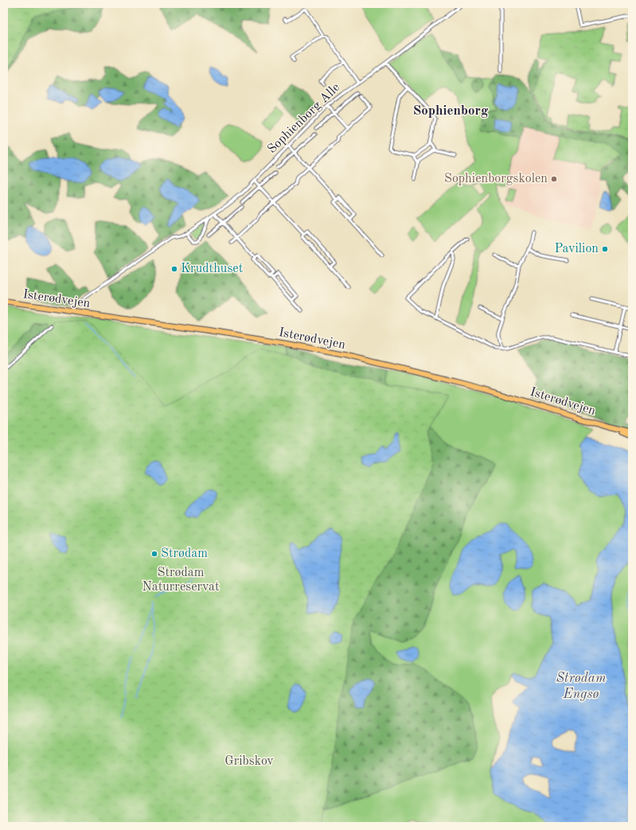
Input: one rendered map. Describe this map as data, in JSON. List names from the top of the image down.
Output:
{
  "streets": {
    "highway": ["Isterødvejen"],
    "street": ["Sophienborg Alle"]
  },
  "districts": ["Sophienborg"],
  "water": ["Strødam Engsø"],
  "parks": ["Strødam Naturreservat", "Gribskov"],
  "places": [
    "Sophienborgskolen",
    "Pavilion",
    "Krudthuset",
    "Strødam"
  ]
}
